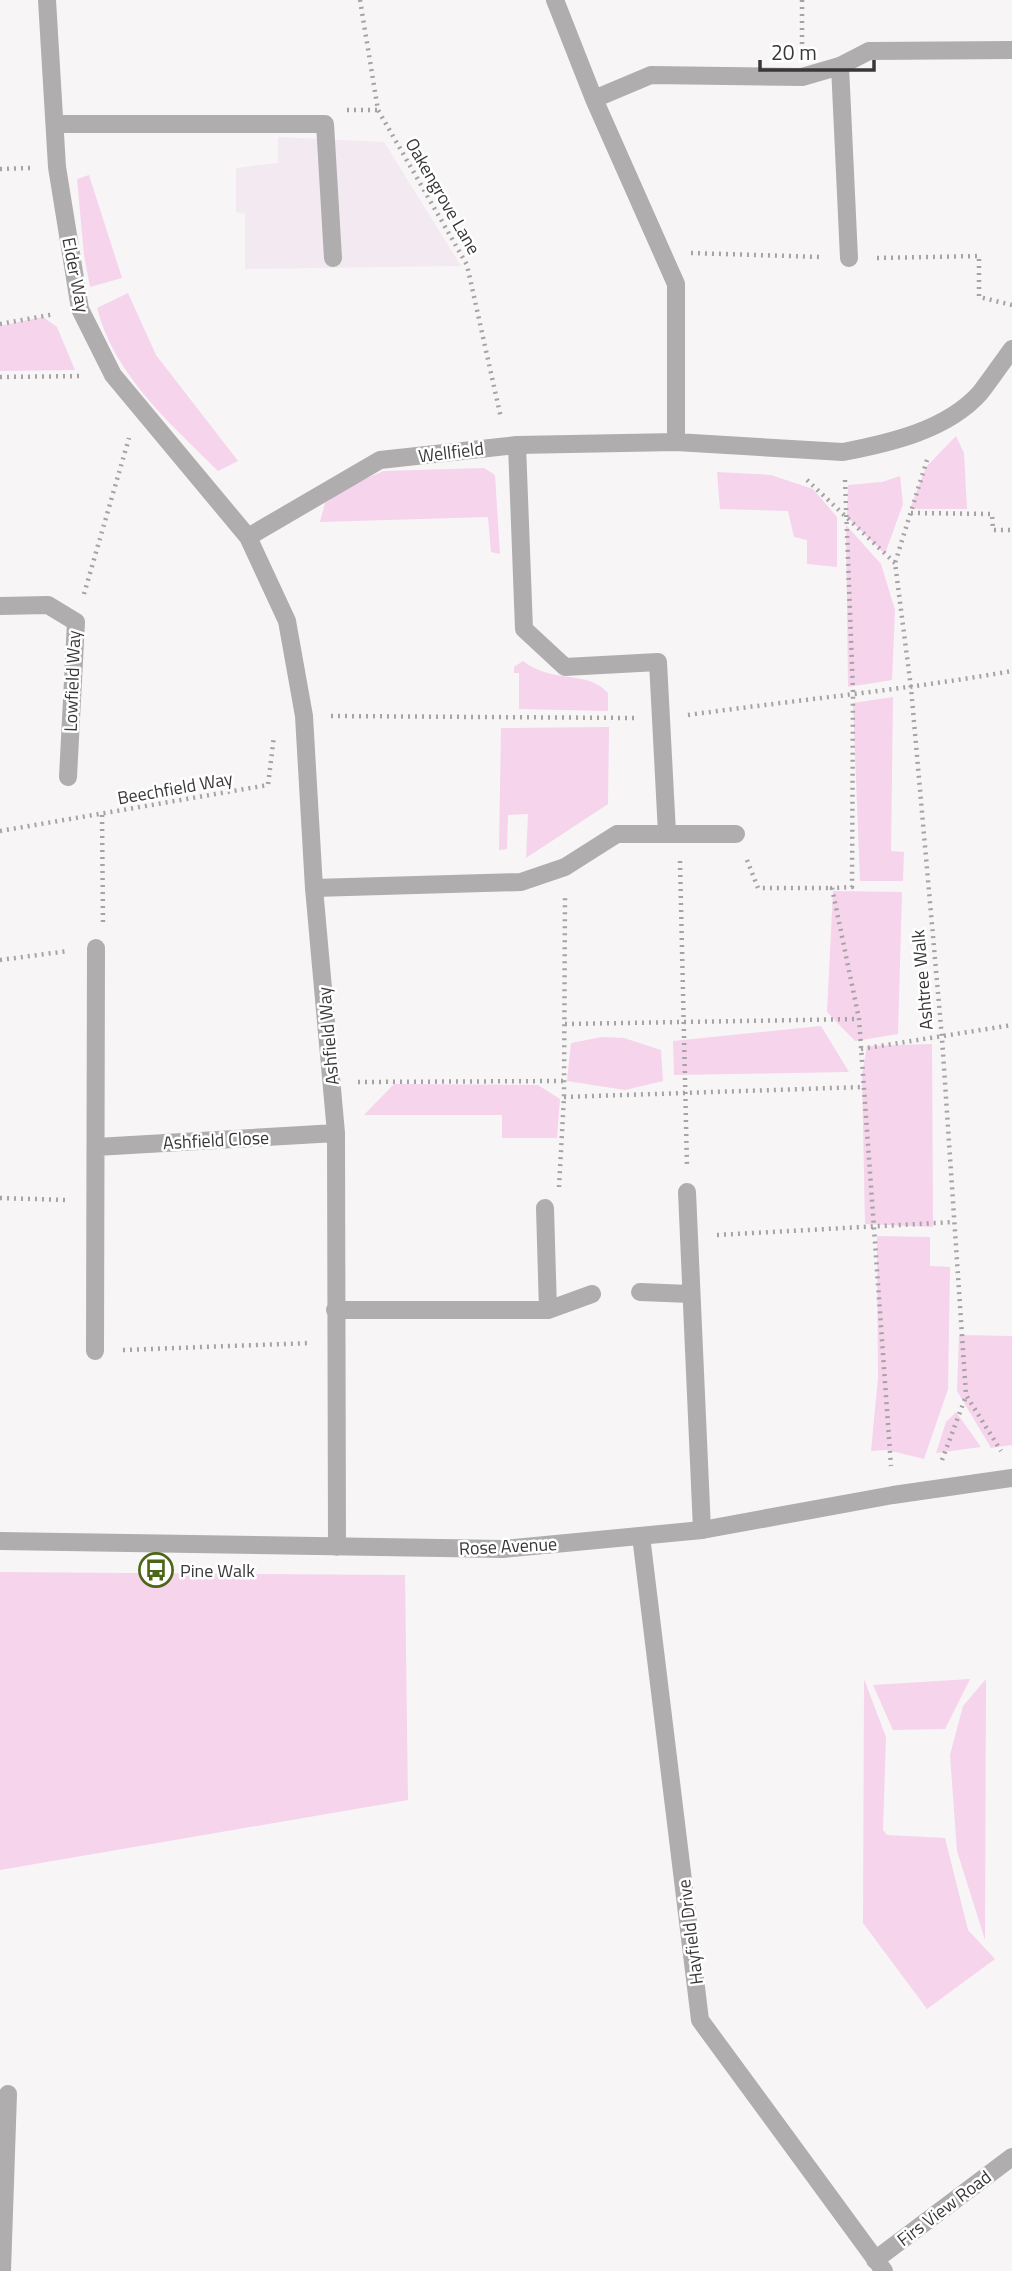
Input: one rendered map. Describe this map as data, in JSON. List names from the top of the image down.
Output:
{
  "streets": {
    "street": [
      "Elder Way",
      "Wellfield",
      "Lowfield Way",
      "Ashfield Way",
      "Ashfield Close",
      "Rose Avenue",
      "Hayfield Drive",
      "Firs View Road"
    ],
    "path": ["Oakengrove Lane", "Beechfield Way", "Ashtree Walk"]
  },
  "crossings": [
    ["Oakengrove Lane", "Wellfield"],
    ["Elder Way", "Wellfield"],
    ["Elder Way", "Ashfield Way"],
    ["Wellfield", "Ashtree Walk"],
    ["Wellfield", "Ashfield Way"],
    ["Beechfield Way", "Ashfield Way"],
    ["Ashtree Walk", "Rose Avenue"],
    ["Ashfield Way", "Ashfield Close"],
    ["Ashfield Way", "Rose Avenue"],
    ["Rose Avenue", "Hayfield Drive"],
    ["Hayfield Drive", "Firs View Road"]
  ],
  "places": {
    "bus stop": ["Pine Walk"]
  },
  "scale_bar": "20 m"
}
